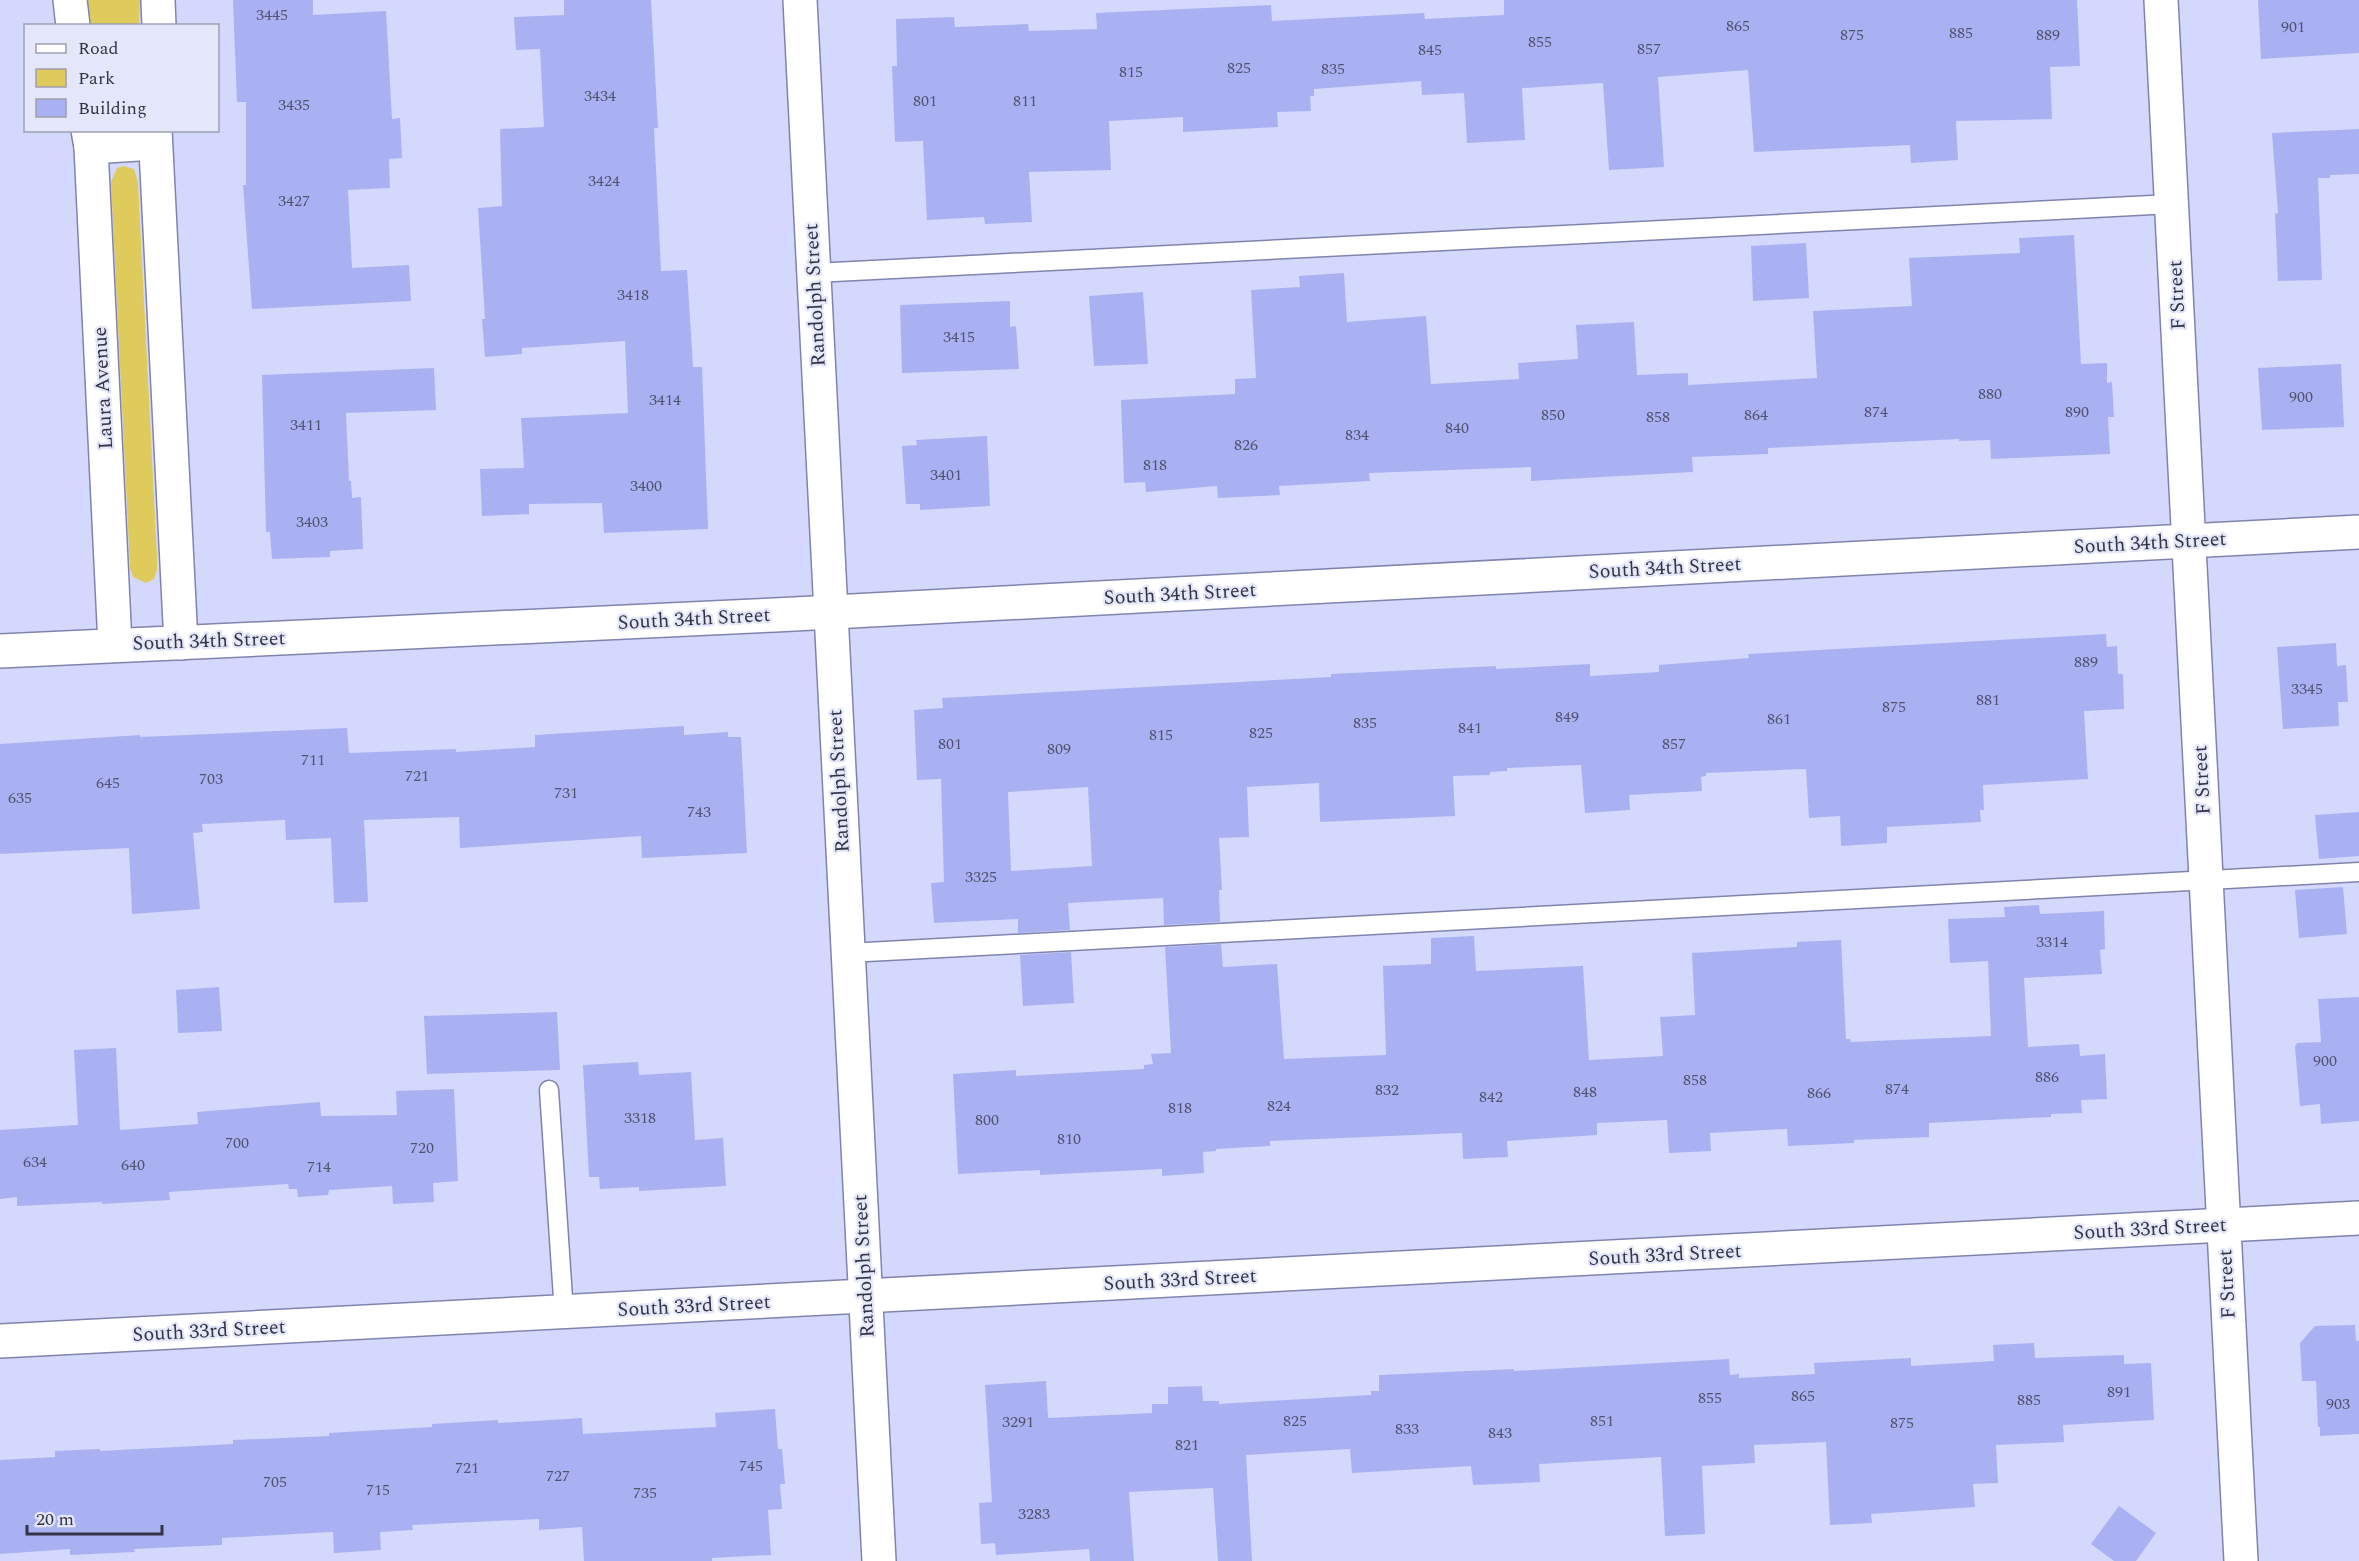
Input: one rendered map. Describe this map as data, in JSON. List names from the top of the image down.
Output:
{
  "streets": {
    "street": [
      "Randolph Street",
      "F Street",
      "Laura Avenue",
      "South 34th Street",
      "South 33rd Street"
    ]
  },
  "crossings": [
    ["Randolph Street", "South 34th Street"],
    ["Randolph Street", "South 33rd Street"],
    ["F Street", "South 34th Street"],
    ["F Street", "South 33rd Street"],
    ["Laura Avenue", "South 34th Street"]
  ],
  "house_numbers": [
    "3445",
    "865",
    "901",
    "885",
    "875",
    "889",
    "855",
    "857",
    "845",
    "825",
    "835",
    "815",
    "3434",
    "801",
    "811",
    "3435",
    "3424",
    "3427",
    "3418",
    "3415",
    "880",
    "900",
    "3414",
    "874",
    "890",
    "850",
    "864",
    "858",
    "3411",
    "840",
    "834",
    "826",
    "818",
    "3401",
    "3400",
    "3403",
    "889",
    "3345",
    "881",
    "875",
    "849",
    "861",
    "835",
    "841",
    "825",
    "815",
    "801",
    "857",
    "809",
    "711",
    "721",
    "703",
    "645",
    "731",
    "635",
    "743",
    "3325",
    "3314",
    "900",
    "886",
    "858",
    "874",
    "832",
    "848",
    "866",
    "842",
    "824",
    "818",
    "3318",
    "800",
    "810",
    "700",
    "720",
    "634",
    "640",
    "714",
    "891",
    "865",
    "855",
    "885",
    "903",
    "825",
    "851",
    "3291",
    "875",
    "833",
    "843",
    "821",
    "745",
    "721",
    "727",
    "705",
    "715",
    "735",
    "3283"
  ],
  "legend": ["Road", "Park", "Building"],
  "scale_bar": "20 m"
}
